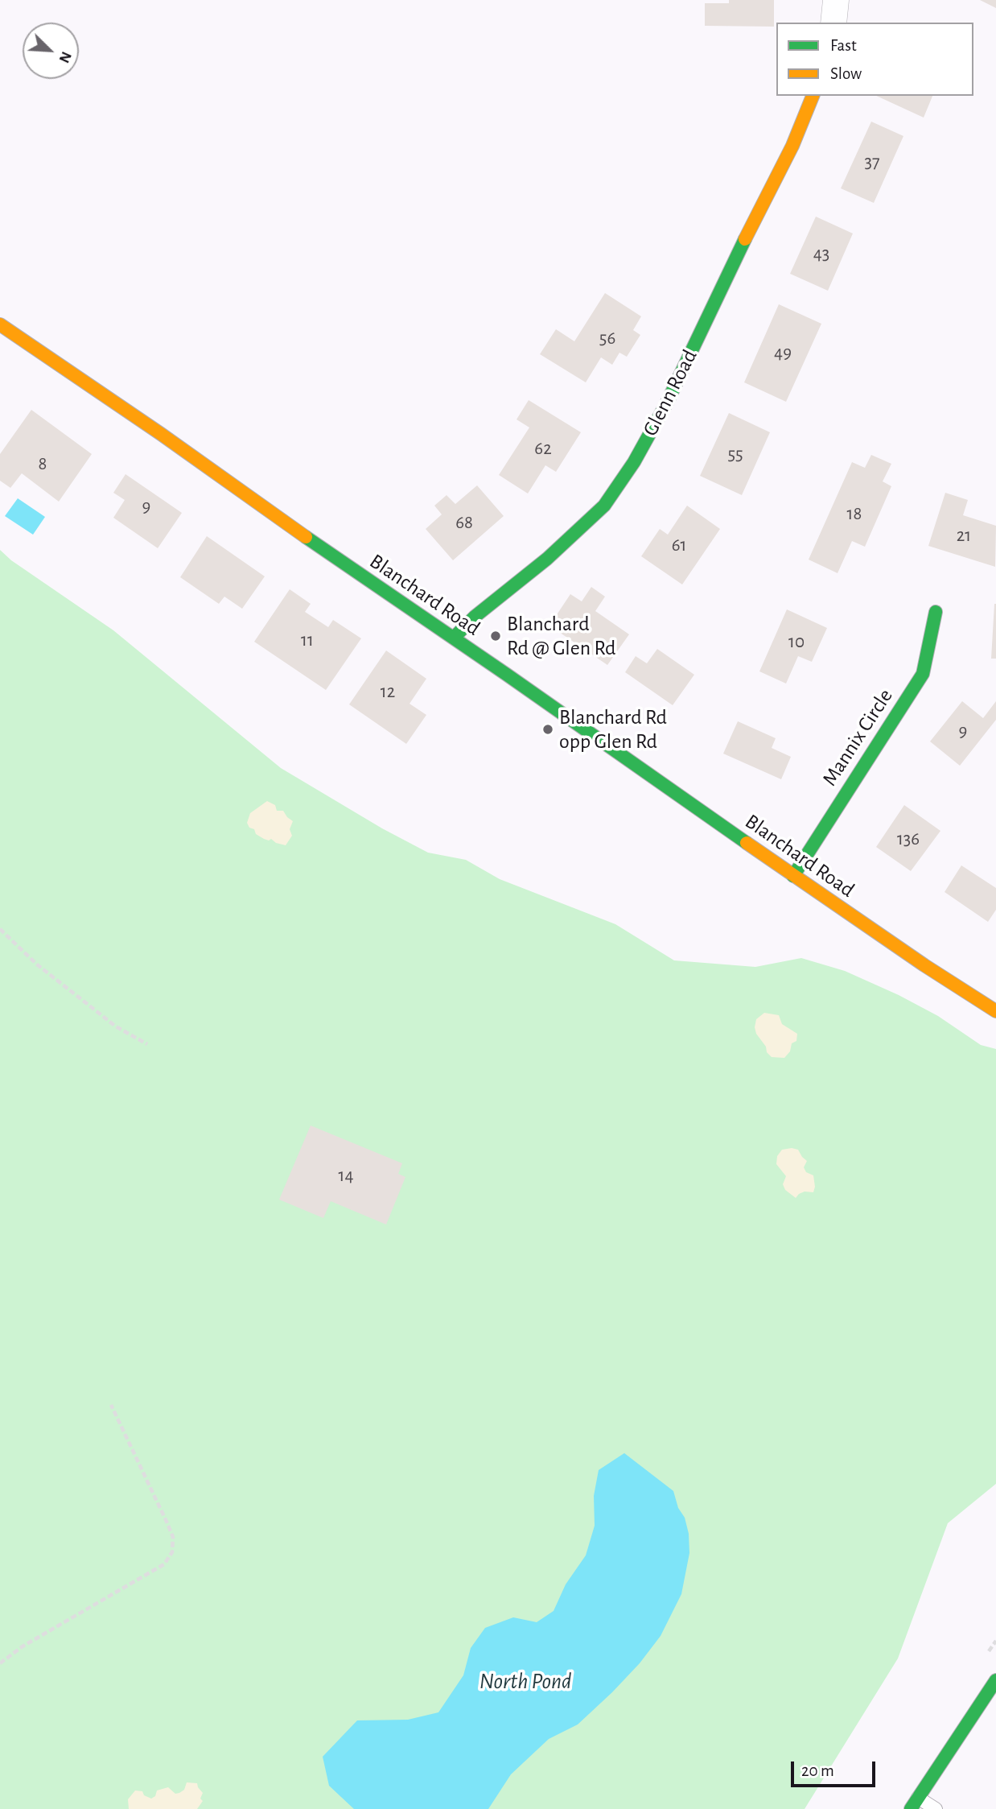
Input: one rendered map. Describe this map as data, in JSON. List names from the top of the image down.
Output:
{
  "streets": {
    "street": ["Glenn Road", "Blanchard Road", "Mannix Circle"]
  },
  "crossings": [
    ["Glenn Road", "Blanchard Road"],
    ["Blanchard Road", "Mannix Circle"]
  ],
  "water": ["North Pond"],
  "places": ["Blanchard Rd @ Glen Rd", "Blanchard Rd opp Glen Rd"],
  "house_numbers": [
    "37",
    "43",
    "56",
    "49",
    "62",
    "55",
    "8",
    "9",
    "18",
    "68",
    "21",
    "61",
    "11",
    "10",
    "12",
    "9",
    "136",
    "14"
  ],
  "legend": ["Fast", "Slow"],
  "scale_bar": "20 m",
  "north": "bottom right"
}
